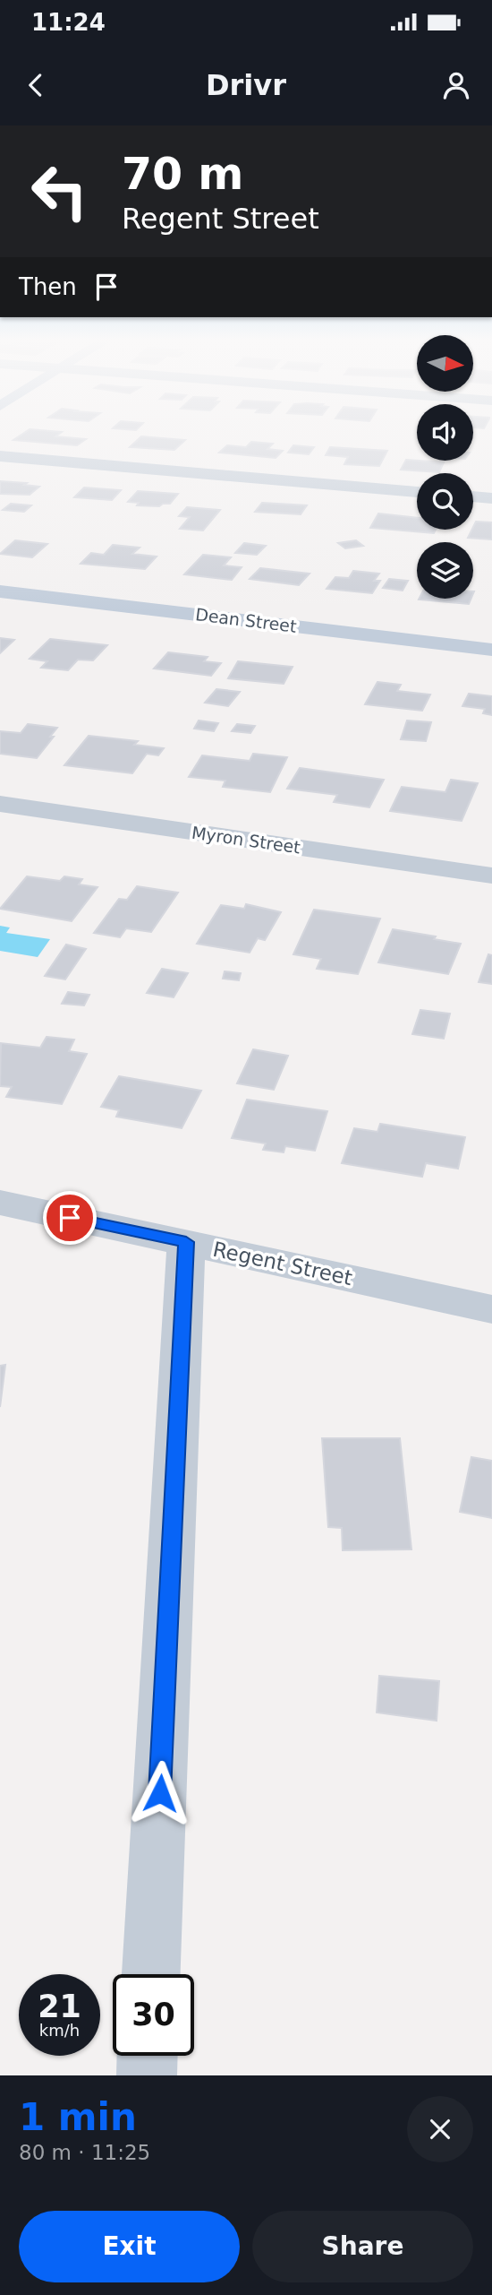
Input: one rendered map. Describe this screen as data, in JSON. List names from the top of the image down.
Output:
{
  "streets": {
    "street": ["Dean Street", "Myron Street", "Regent Street"]
  },
  "north": "right",
  "page": {
    "status": "11:24",
    "header": "Drivr",
    "turn": ["70 m", "Regent Street"],
    "then": "Then",
    "speed": "21 km/h",
    "limit": "30",
    "heading": ["1 min", "80 m · 11:25"],
    "buttons": ["Exit", "Share"]
  }
}
